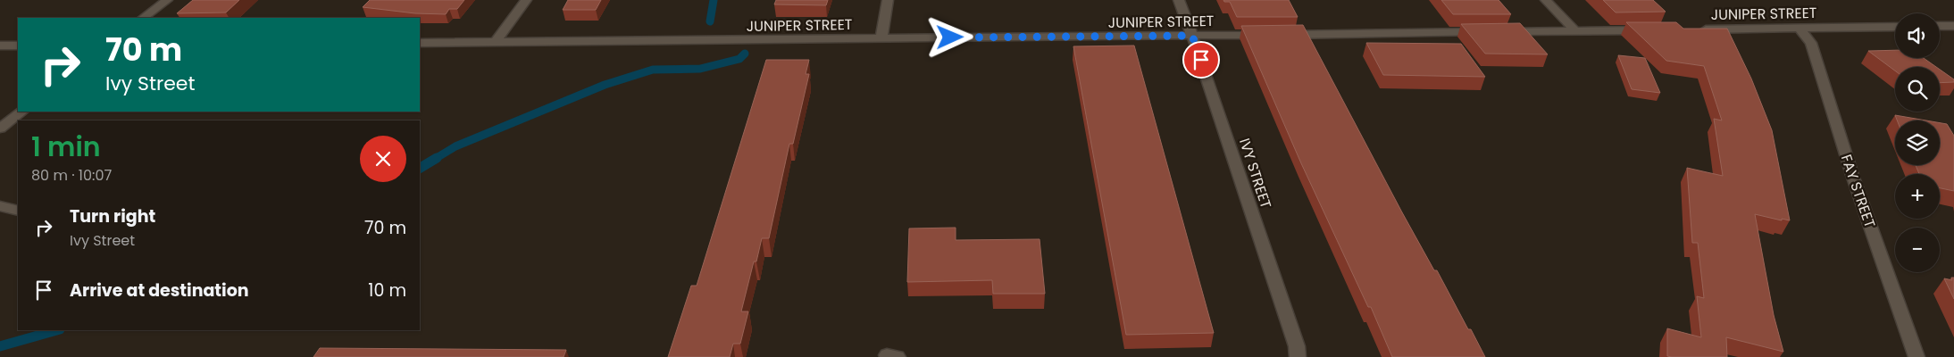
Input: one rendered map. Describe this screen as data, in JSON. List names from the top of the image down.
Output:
{
  "streets": {
    "street": ["JUNIPER STREET", "IVY STREET", "FAY STREET"]
  },
  "crossings": [
    ["JUNIPER STREET", "IVY STREET"],
    ["JUNIPER STREET", "FAY STREET"]
  ],
  "page": {
    "map_buttons": ["+", "−"],
    "turn": ["70 m", "Ivy Street"],
    "heading": ["1 min", "80 m · 10:07"],
    "list": [
      {
        "name": "Turn right",
        "note": "Ivy Street",
        "value": "70 m"
      },
      {
        "name": "Arrive at destination",
        "value": "10 m"
      }
    ]
  }
}
